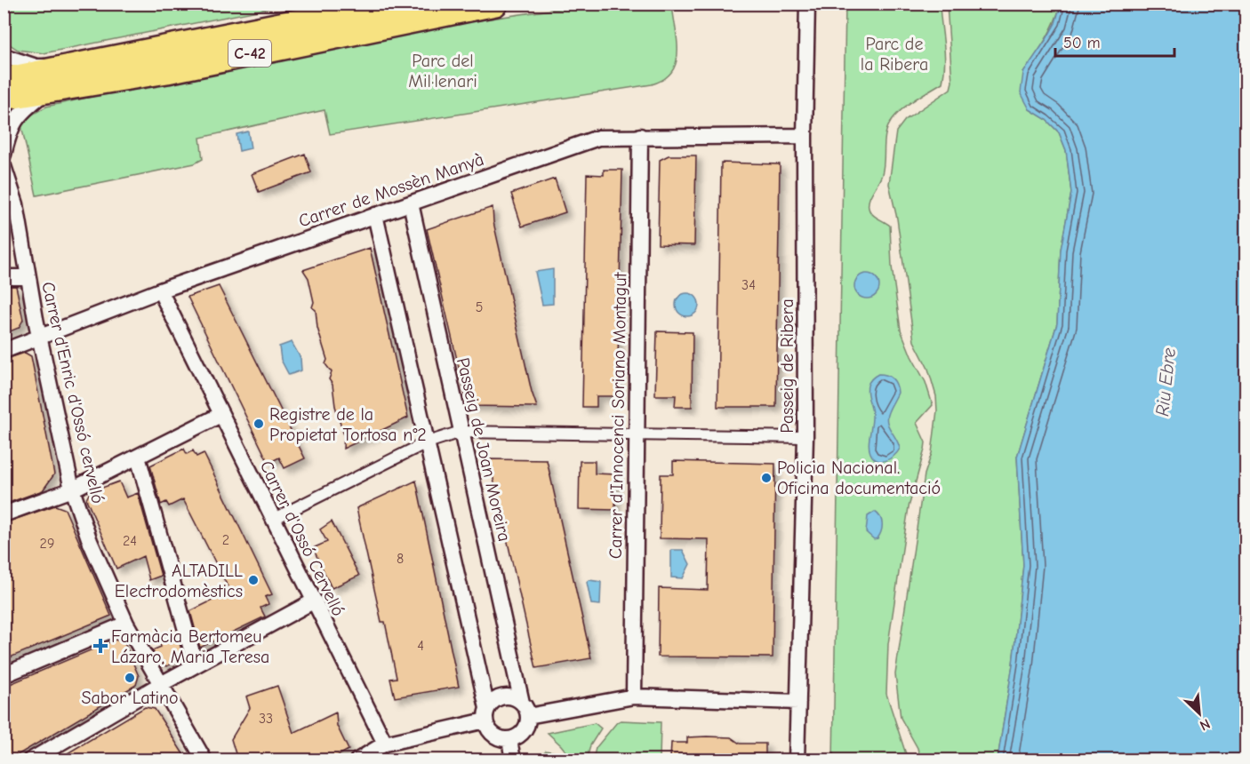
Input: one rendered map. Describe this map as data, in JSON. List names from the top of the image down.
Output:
{
  "streets": {
    "main road": ["C-42"],
    "street": [
      "Carrer de Mossèn Manyà",
      "Passeig de Ribera",
      "Carrer d'Enric d'Ossó cervelló",
      "Carrer d'Innocenci Soriano Montagut",
      "Passeig de Joan Moreira",
      "Carrer d'Ossó Cervelló"
    ]
  },
  "crossings": [
    ["Carrer de Mossèn Manyà", "Passeig de Ribera"],
    ["Carrer de Mossèn Manyà", "Carrer d'Enric d'Ossó cervelló"],
    ["Carrer de Mossèn Manyà", "Carrer d'Innocenci Soriano Montagut"],
    ["Carrer de Mossèn Manyà", "Passeig de Joan Moreira"],
    ["Carrer de Mossèn Manyà", "Carrer d'Ossó Cervelló"]
  ],
  "water": ["Riu Ebre"],
  "parks": ["Parc de la Ribera", "Parc del Mil·lenari"],
  "places": {
    "other": [
      "Registre de la Propietat Tortosa n°2",
      "Policia Nacional. Oficina documentació",
      "ALTADILL Electrodomèstics",
      "Sabor Latino"
    ],
    "health": ["Farmàcia Bertomeu Lázaro, Maria Teresa"]
  },
  "house_numbers": [
    "34",
    "5",
    "2",
    "24",
    "29",
    "8",
    "4",
    "33"
  ],
  "scale_bar": "50 m",
  "north": "bottom right"
}
